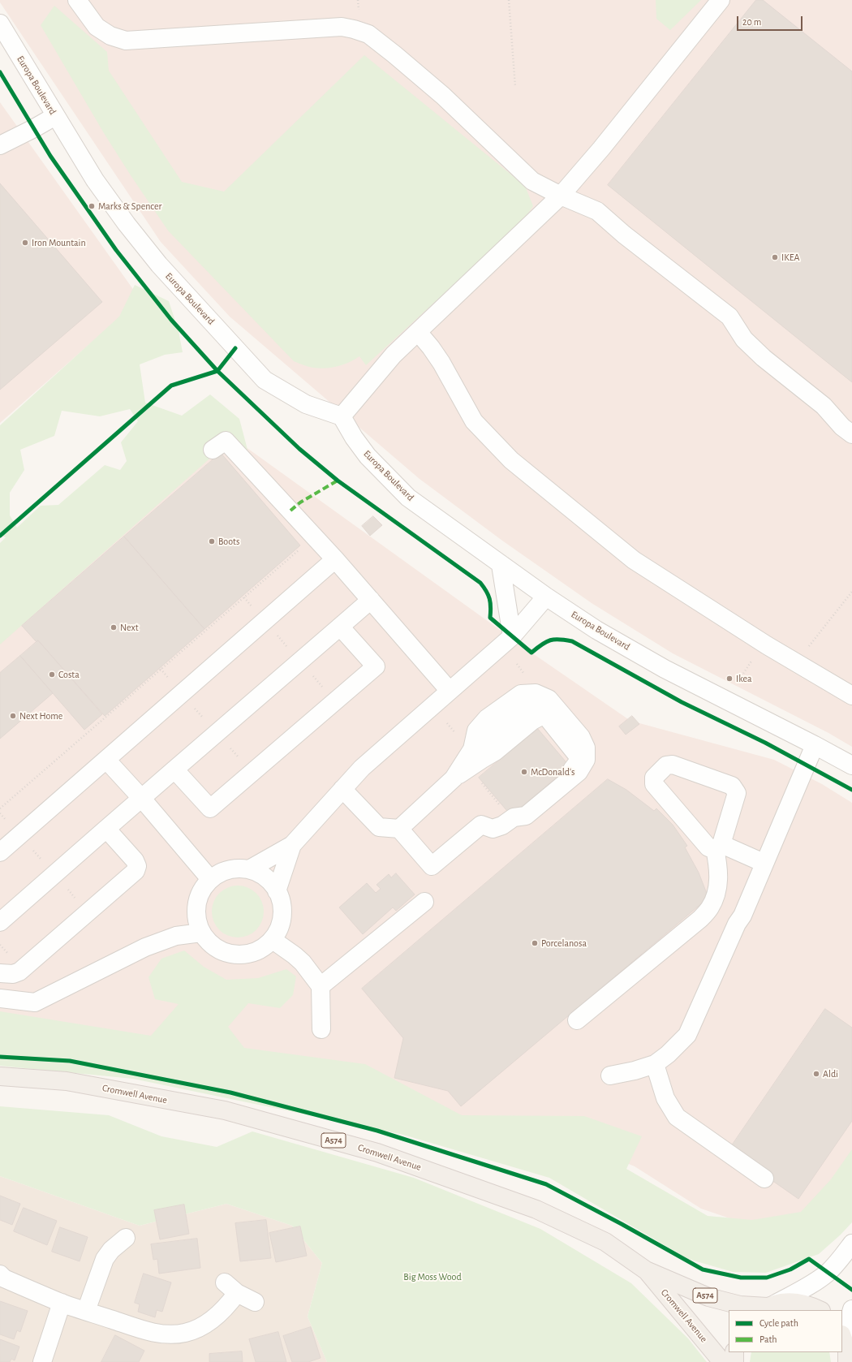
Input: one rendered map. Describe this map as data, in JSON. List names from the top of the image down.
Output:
{
  "streets": {
    "main road": ["Cromwell Avenue", "A574"],
    "street": ["Europa Boulevard"]
  },
  "crossings": [
    ["Cromwell Avenue", "A574"]
  ],
  "parks": ["Big Moss Wood"],
  "places": [
    "Marks & Spencer",
    "Iron Mountain",
    "IKEA",
    "Boots",
    "Next",
    "Costa",
    "Ikea",
    "Next Home",
    "McDonald's",
    "Porcelanosa",
    "Aldi"
  ],
  "legend": ["Cycle path", "Path"],
  "scale_bar": "20 m"
}
